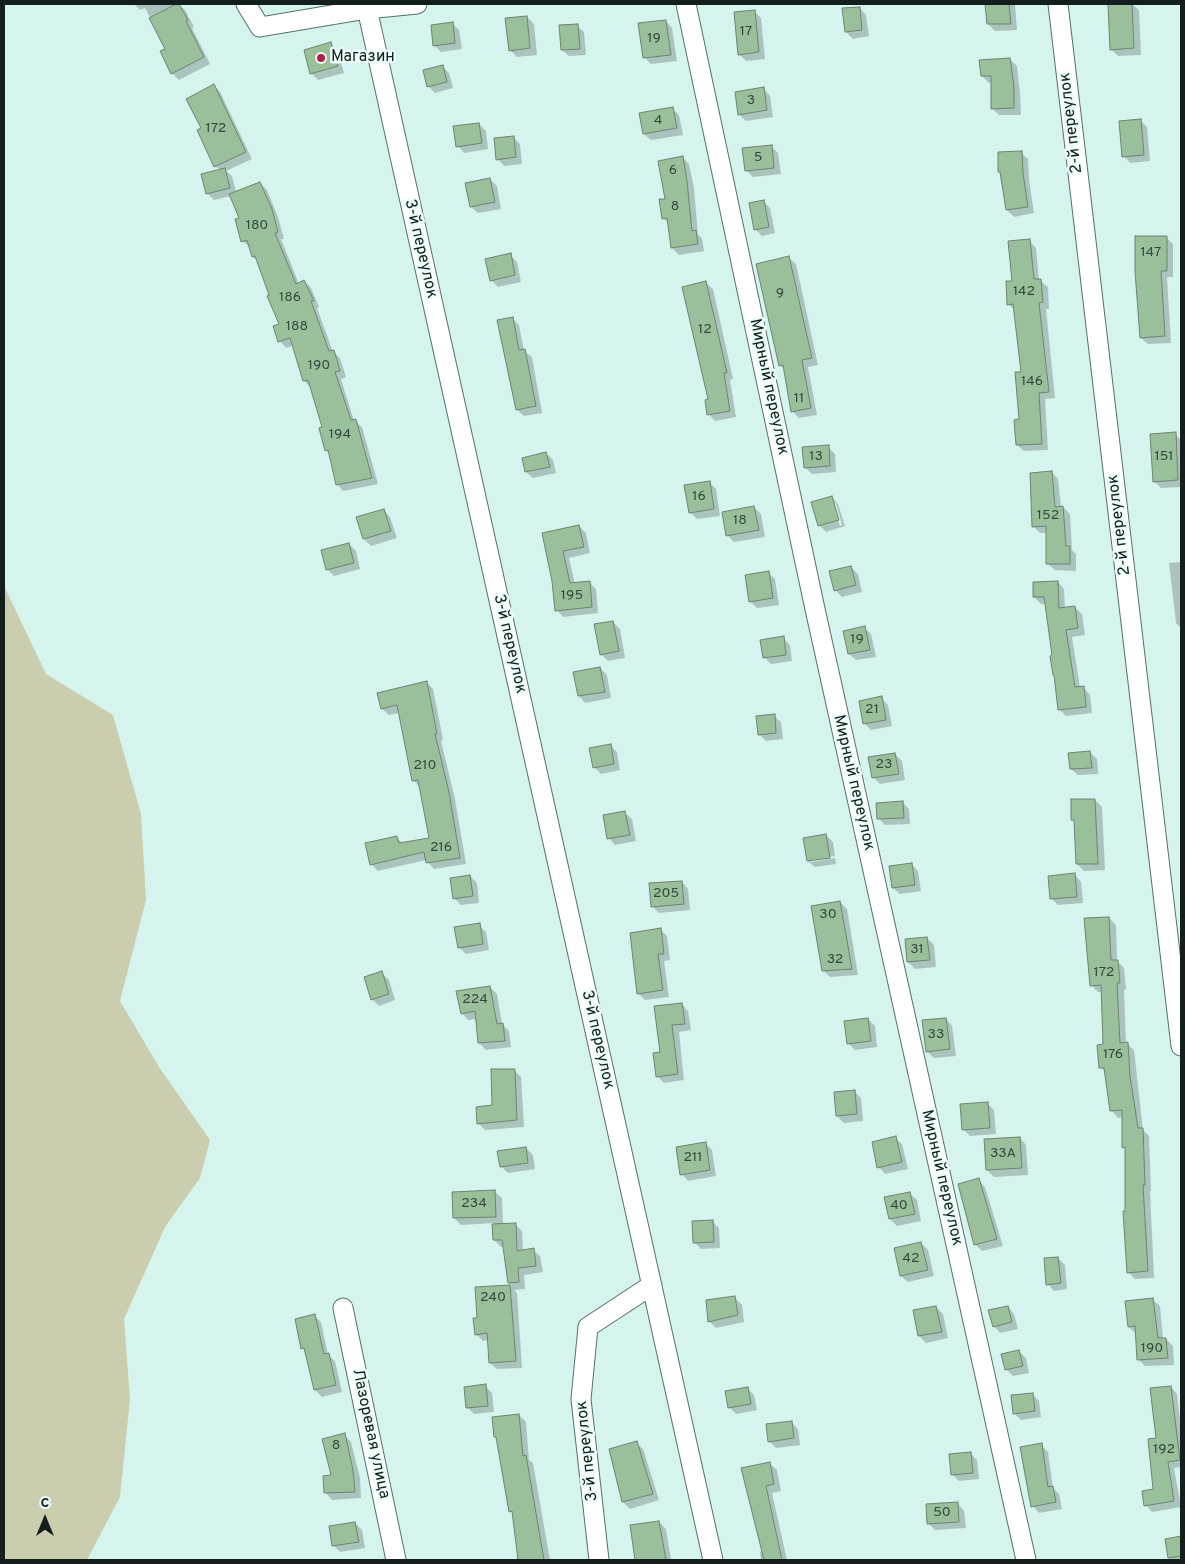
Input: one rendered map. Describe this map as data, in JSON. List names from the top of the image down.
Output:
{
  "streets": {
    "street": [
      "2-й переулок",
      "3-й переулок",
      "Мирный переулок",
      "Лазоревая улица"
    ]
  },
  "places": ["Магазин"],
  "house_numbers": [
    "17",
    "19",
    "3",
    "4",
    "172",
    "5",
    "6",
    "8",
    "180",
    "147",
    "142",
    "9",
    "186",
    "188",
    "12",
    "190",
    "146",
    "11",
    "194",
    "13",
    "151",
    "16",
    "152",
    "18",
    "195",
    "19",
    "21",
    "23",
    "210",
    "216",
    "205",
    "30",
    "31",
    "32",
    "172",
    "224",
    "33",
    "176",
    "33А",
    "211",
    "234",
    "40",
    "42",
    "240",
    "190",
    "8",
    "192",
    "50"
  ],
  "north": "top"
}
